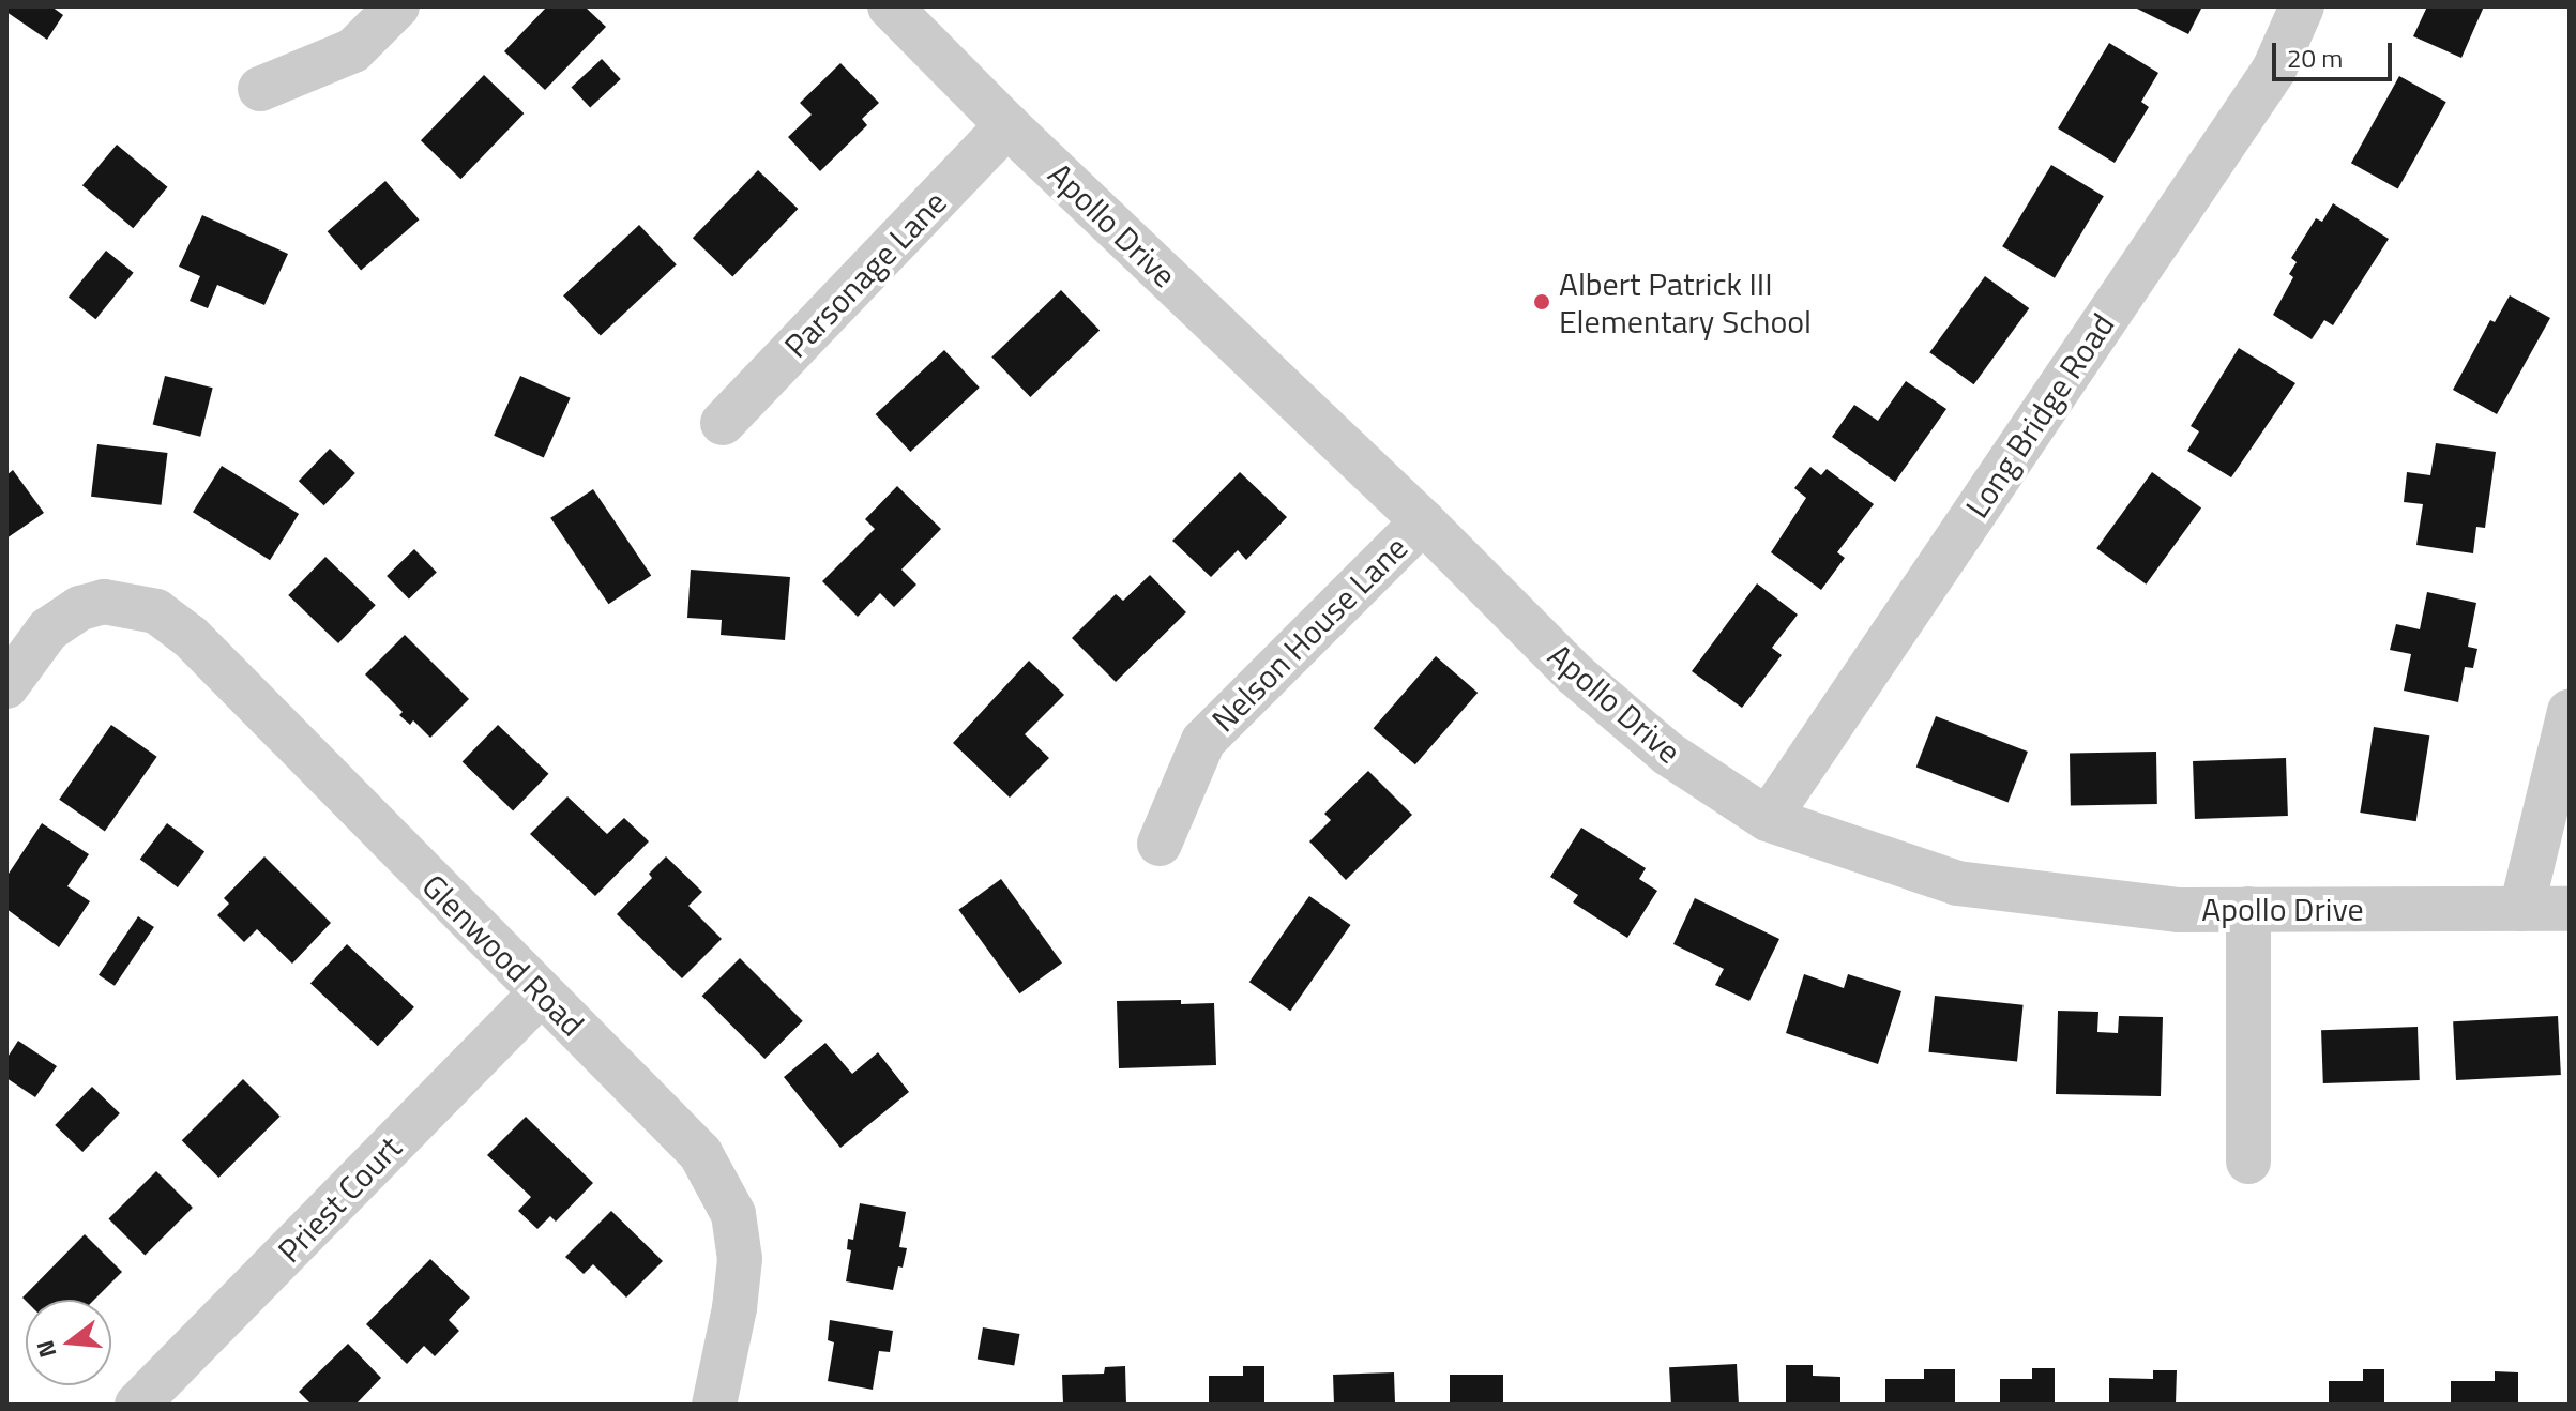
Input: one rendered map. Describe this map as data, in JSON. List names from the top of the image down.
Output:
{
  "streets": {
    "street": [
      "Apollo Drive",
      "Parsonage Lane",
      "Long Bridge Road",
      "Nelson House Lane",
      "Glenwood Road",
      "Priest Court"
    ]
  },
  "crossings": [
    ["Apollo Drive", "Parsonage Lane"],
    ["Apollo Drive", "Long Bridge Road"],
    ["Apollo Drive", "Nelson House Lane"],
    ["Glenwood Road", "Priest Court"]
  ],
  "places": ["Albert Patrick III Elementary School"],
  "scale_bar": "20 m",
  "north": "left"
}
